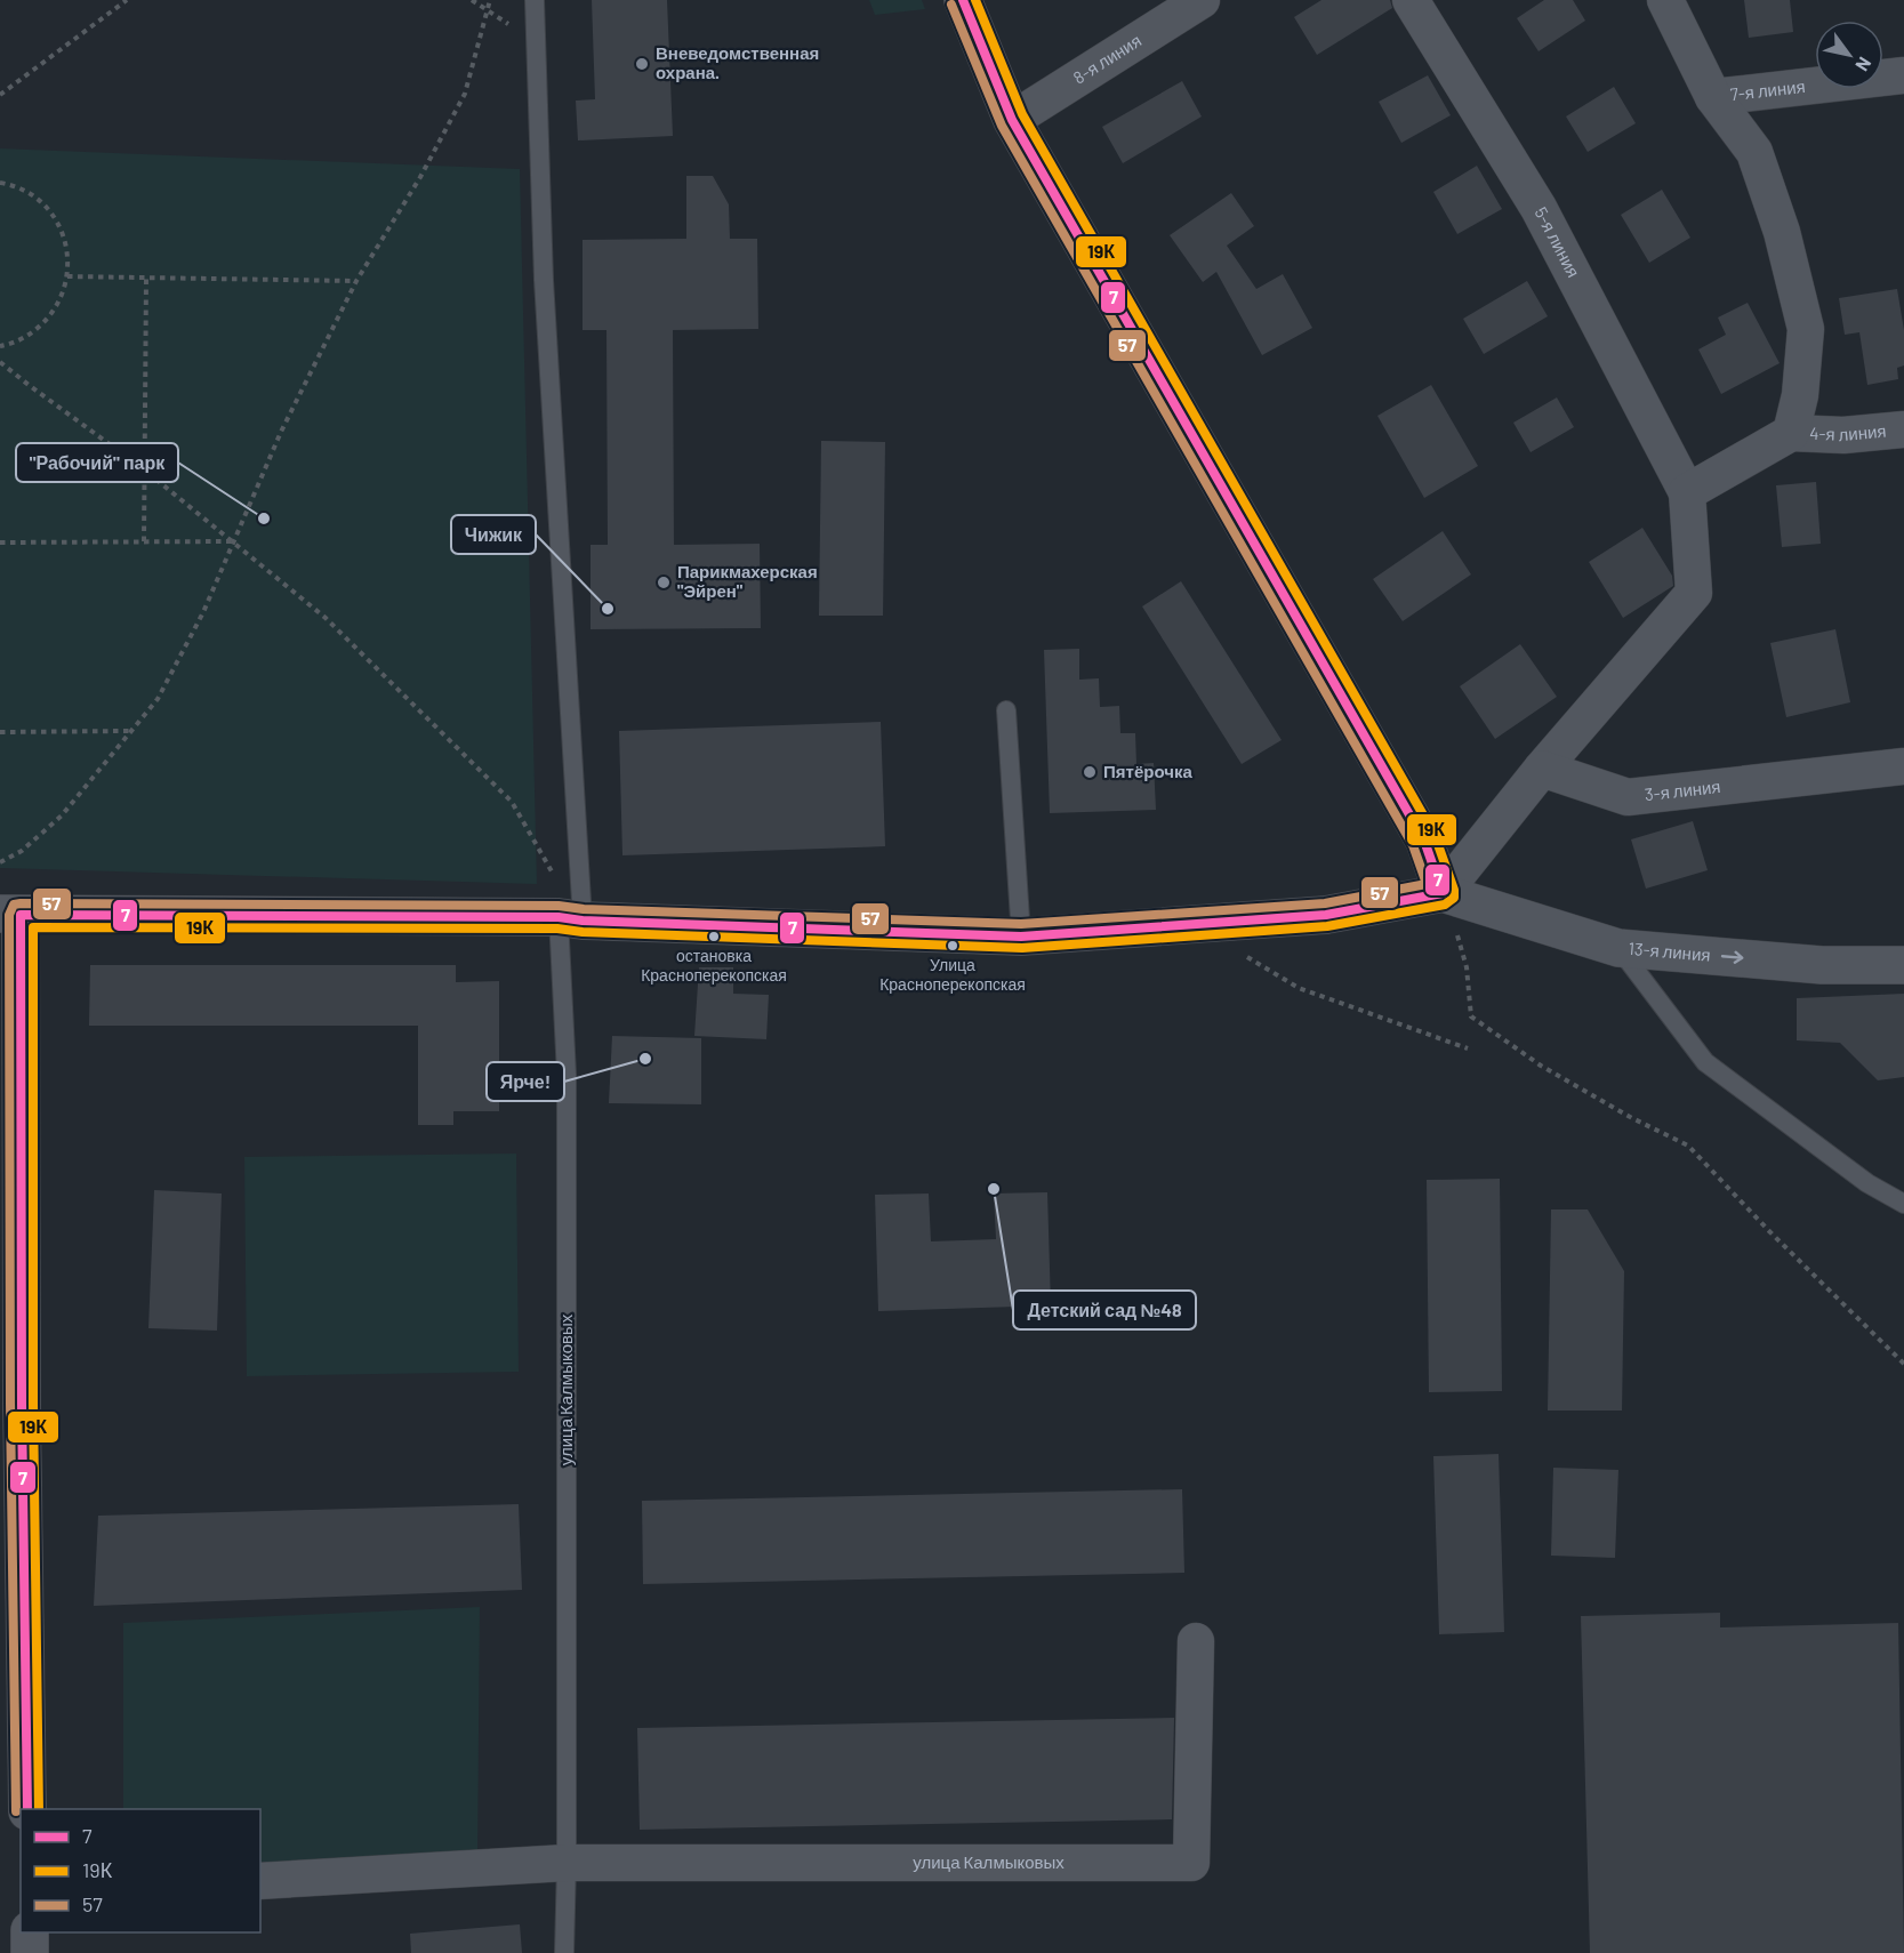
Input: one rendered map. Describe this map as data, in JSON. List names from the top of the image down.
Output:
{
  "streets": {
    "street": [
      "8-я линия",
      "7-я линия",
      "5-я линия",
      "4-я линия",
      "3-я линия",
      "13-я линия",
      "улица Калмыковых"
    ]
  },
  "one_way": ["13-я линия"],
  "places": [
    "Вневедомственная охрана.",
    "\"Рабочий\" парк",
    "Парикмахерская \"Эйрен\"",
    "Чижик",
    "Пятёрочка",
    "остановка Красноперекопская",
    "Улица Красноперекопская",
    "Ярче!",
    "Детский сад №48"
  ],
  "lines": ["transit line 7", "transit line 19К", "transit line 57"],
  "legend": ["7", "19К", "57"],
  "north": "bottom right"
}
